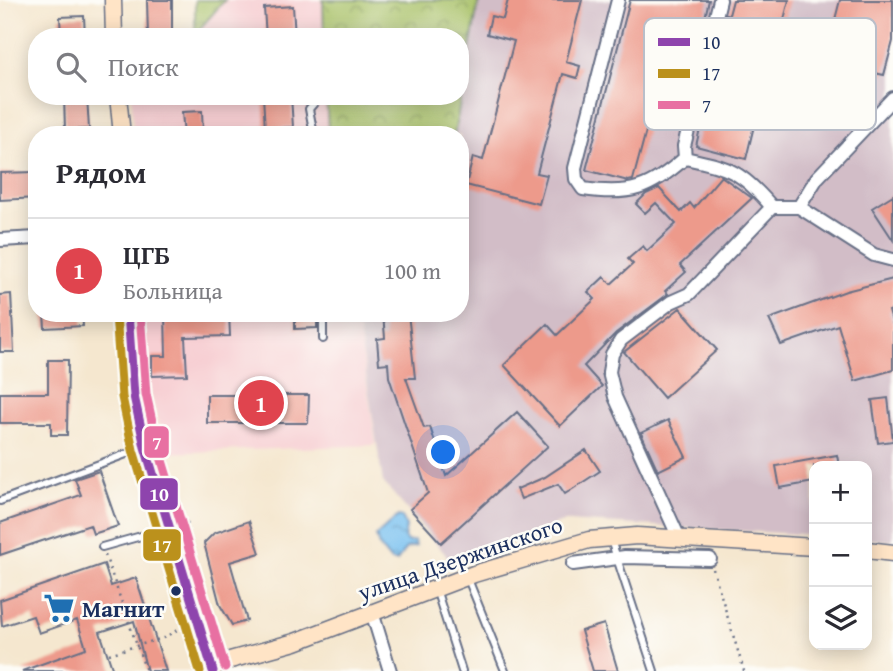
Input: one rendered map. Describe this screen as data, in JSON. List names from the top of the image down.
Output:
{
  "streets": {
    "main road": ["улица Дзержинского"]
  },
  "places": {
    "supermarket": ["Магнит"]
  },
  "lines": ["transit line 10", "transit line 17", "transit line 7"],
  "legend": ["10", "17", "7"],
  "page": {
    "search": "Поиск",
    "heading": "Рядом",
    "list": [
      {
        "mark": "1",
        "name": "ЦГБ",
        "note": "Больница",
        "value": "100 m"
      }
    ],
    "pins": "1",
    "map_buttons": ["+", "−"]
  }
}
